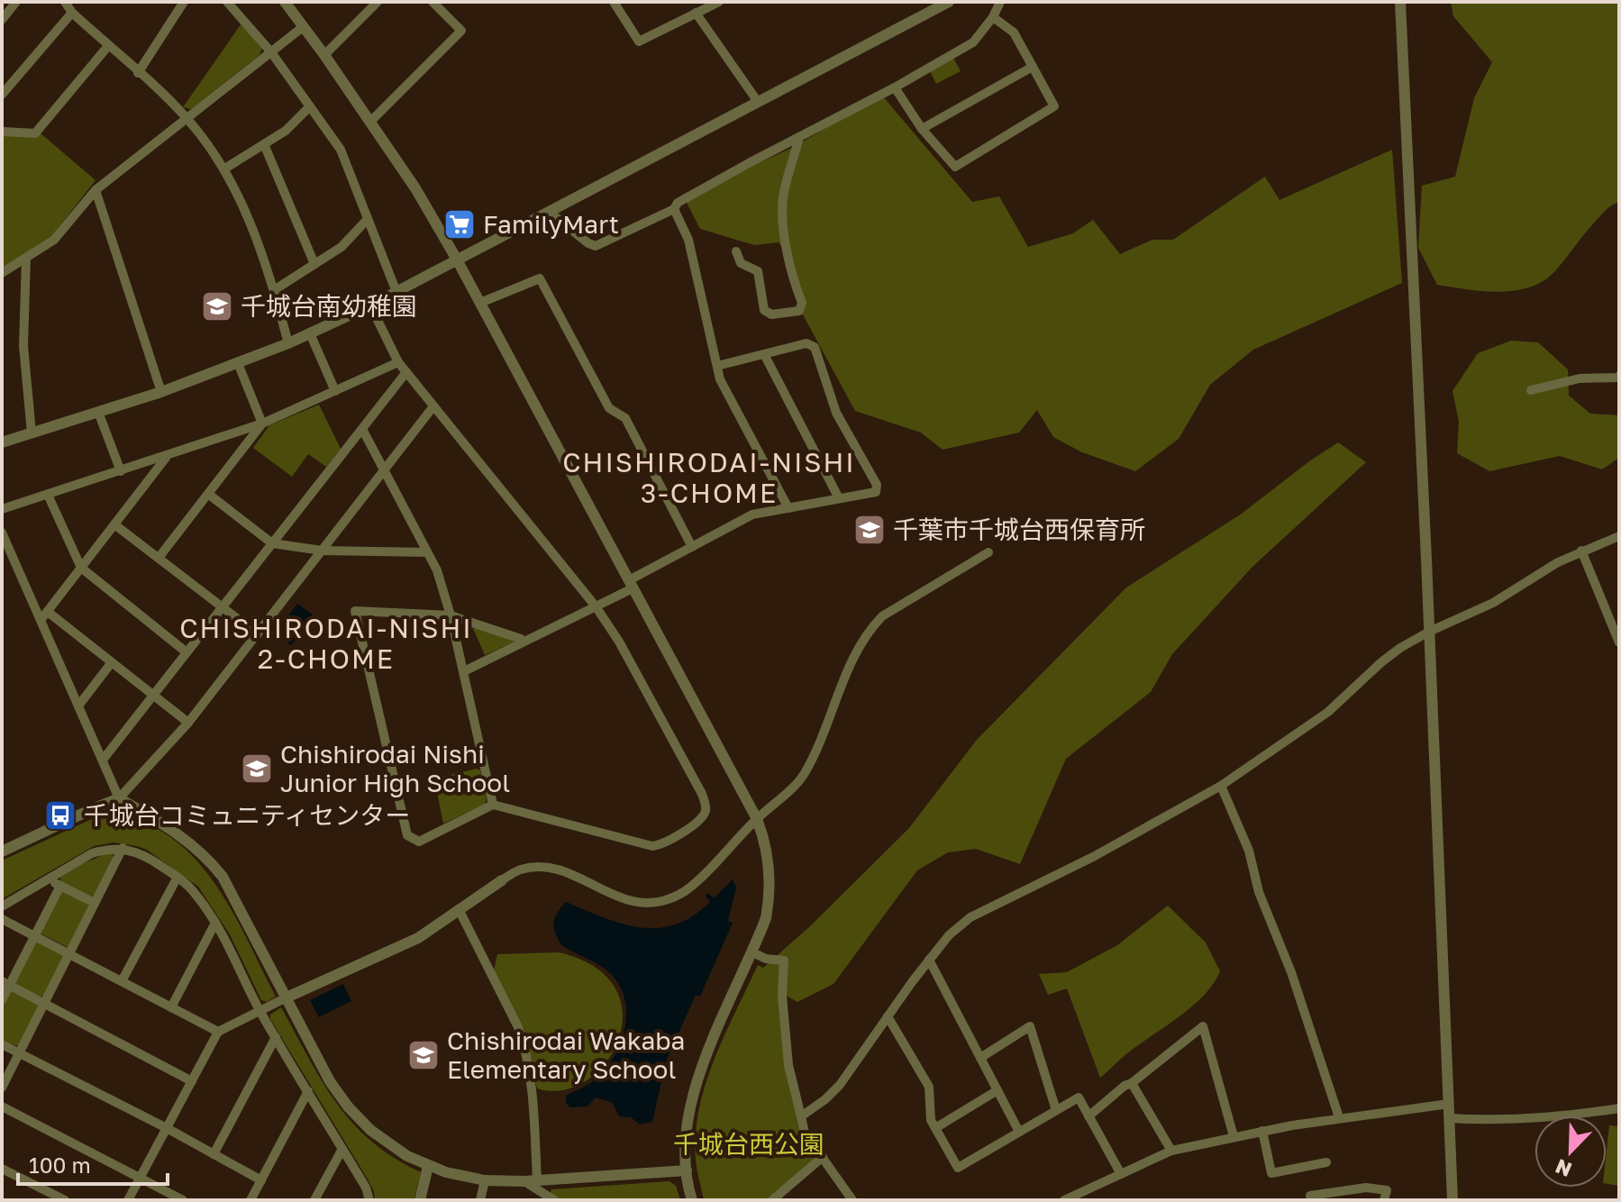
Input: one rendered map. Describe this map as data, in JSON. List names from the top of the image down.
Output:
{
  "districts": ["CHISHIRODAI-NISHI 3-CHOME", "CHISHIRODAI-NISHI 2-CHOME"],
  "parks": ["千城台西公園"],
  "places": {
    "supermarket": ["FamilyMart"],
    "school or university": [
      "千城台南幼稚園",
      "千葉市千城台西保育所",
      "Chishirodai Nishi Junior High School",
      "Chishirodai Wakaba Elementary School"
    ],
    "bus stop": ["千城台コミュニティセンター"]
  },
  "scale_bar": "100 m",
  "north": "bottom left"
}
